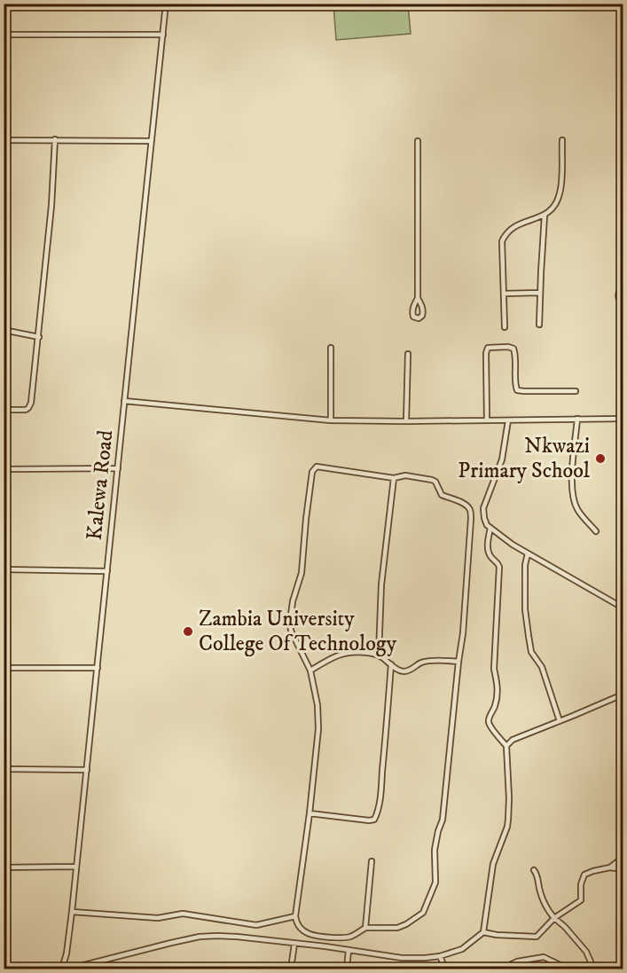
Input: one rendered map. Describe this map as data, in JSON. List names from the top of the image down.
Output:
{
  "streets": {
    "street": ["Kalewa Road"]
  },
  "places": ["Nkwazi Primary School", "Zambia University College Of Technology"]
}
